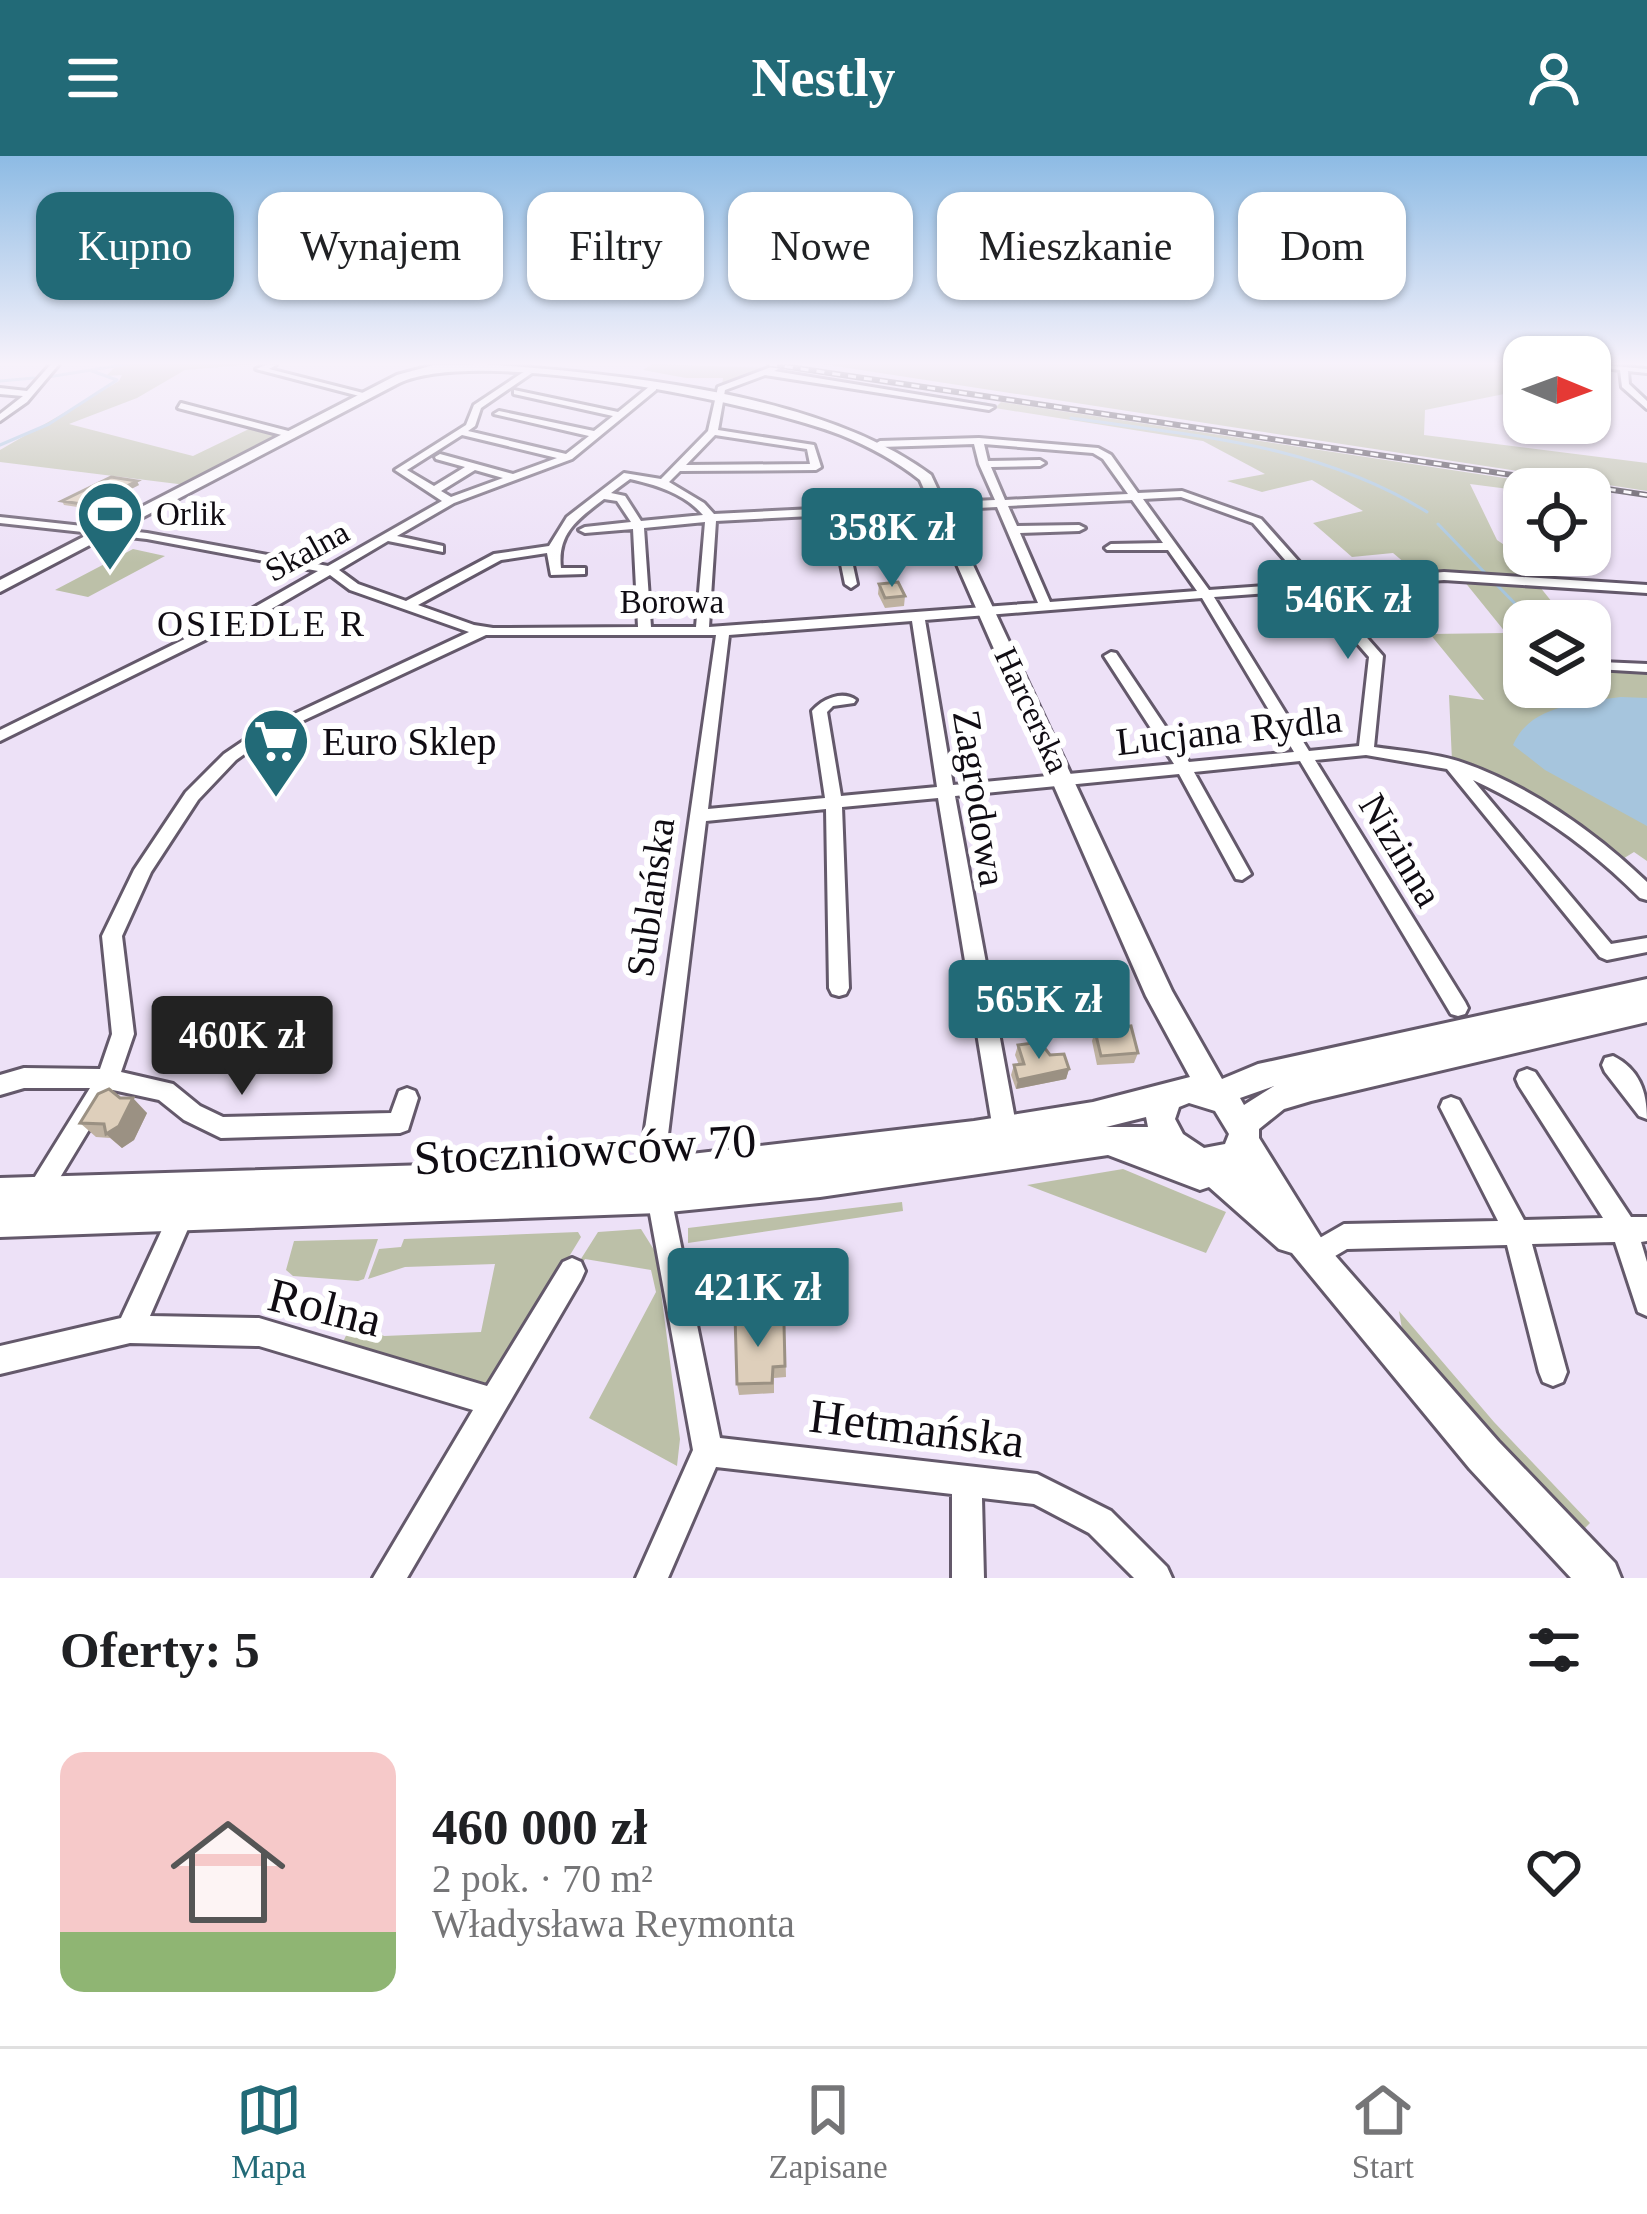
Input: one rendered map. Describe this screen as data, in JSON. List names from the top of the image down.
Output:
{
  "streets": {
    "street": [
      "Skalna",
      "Borowa",
      "Harcerska",
      "Lucjana Rydla",
      "Zagrodowa",
      "Nizinna",
      "Sublańska",
      "Stoczniowców 70",
      "Rolna",
      "Hetmańska"
    ]
  },
  "crossings": [
    ["Skalna", "Borowa"],
    ["Borowa", "Harcerska"],
    ["Borowa", "Lucjana Rydla"],
    ["Borowa", "Zagrodowa"],
    ["Borowa", "Nizinna"],
    ["Borowa", "Sublańska"],
    ["Harcerska", "Lucjana Rydla"],
    ["Harcerska", "Nizinna"],
    ["Harcerska", "Stoczniowców 70"],
    ["Lucjana Rydla", "Zagrodowa"],
    ["Lucjana Rydla", "Nizinna"],
    ["Lucjana Rydla", "Sublańska"],
    ["Zagrodowa", "Stoczniowców 70"],
    ["Sublańska", "Stoczniowców 70"],
    ["Sublańska", "Hetmańska"]
  ],
  "districts": ["OSIEDLE R"],
  "places": {
    "sports": ["Orlik"],
    "supermarket": ["Euro Sklep"]
  },
  "north": "right",
  "page": {
    "header": "Nestly",
    "chip": [
      "Kupno",
      "Wynajem",
      "Filtry",
      "Nowe",
      "Mieszkanie",
      "Dom"
    ],
    "price": [
      "358K zł",
      "546K zł",
      "565K zł",
      "460K zł",
      "421K zł"
    ],
    "heading": "Oferty: 5",
    "list": [
      {
        "name": "460 000 zł",
        "note": "2 pok. · 70 m² · Władysława Reymonta"
      }
    ],
    "tabs": ["Mapa", "Zapisane", "Start"]
  }
}
